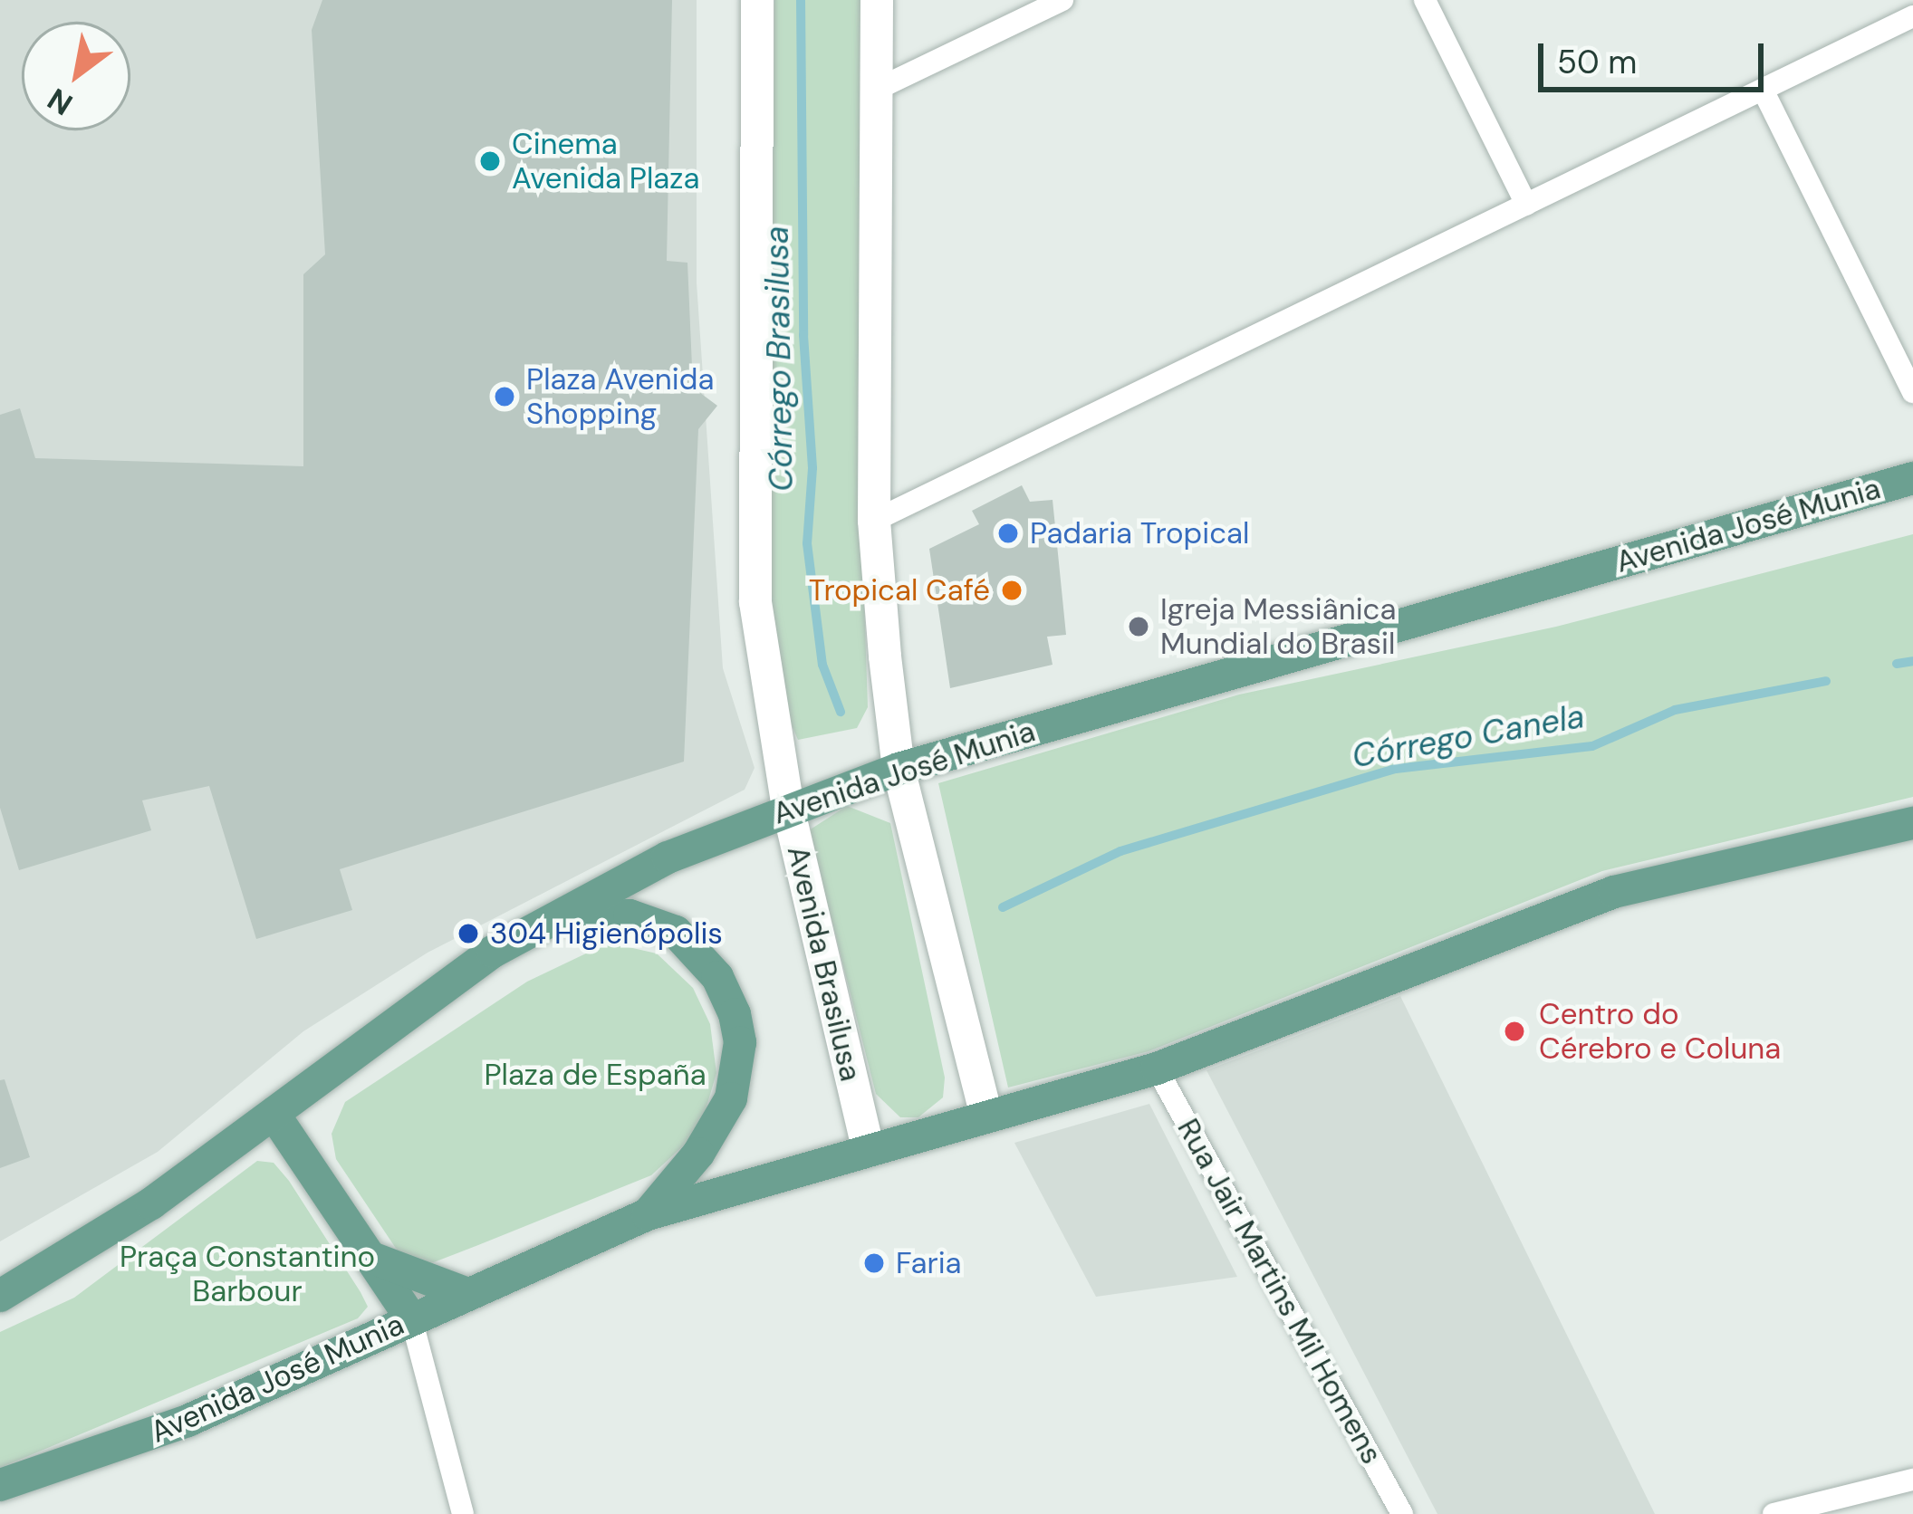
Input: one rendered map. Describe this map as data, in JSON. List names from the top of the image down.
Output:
{
  "streets": {
    "main road": ["Avenida José Munia", "Avenida Brasilusa"],
    "street": ["Rua Jair Martins Mil Homens"]
  },
  "crossings": [
    ["Avenida José Munia", "Avenida Brasilusa"],
    ["Avenida José Munia", "Rua Jair Martins Mil Homens"]
  ],
  "water": ["Córrego Brasilusa", "Córrego Canela"],
  "parks": ["Plaza de España", "Praça Constantino Barbour"],
  "places": [
    "Cinema Avenida Plaza",
    "Plaza Avenida Shopping",
    "Padaria Tropical",
    "Tropical Café",
    "Igreja Messiânica Mundial do Brasil",
    "304 Higienópolis",
    "Centro do Cérebro e Coluna",
    "Faria"
  ],
  "scale_bar": "50 m",
  "north": "bottom left"
}
